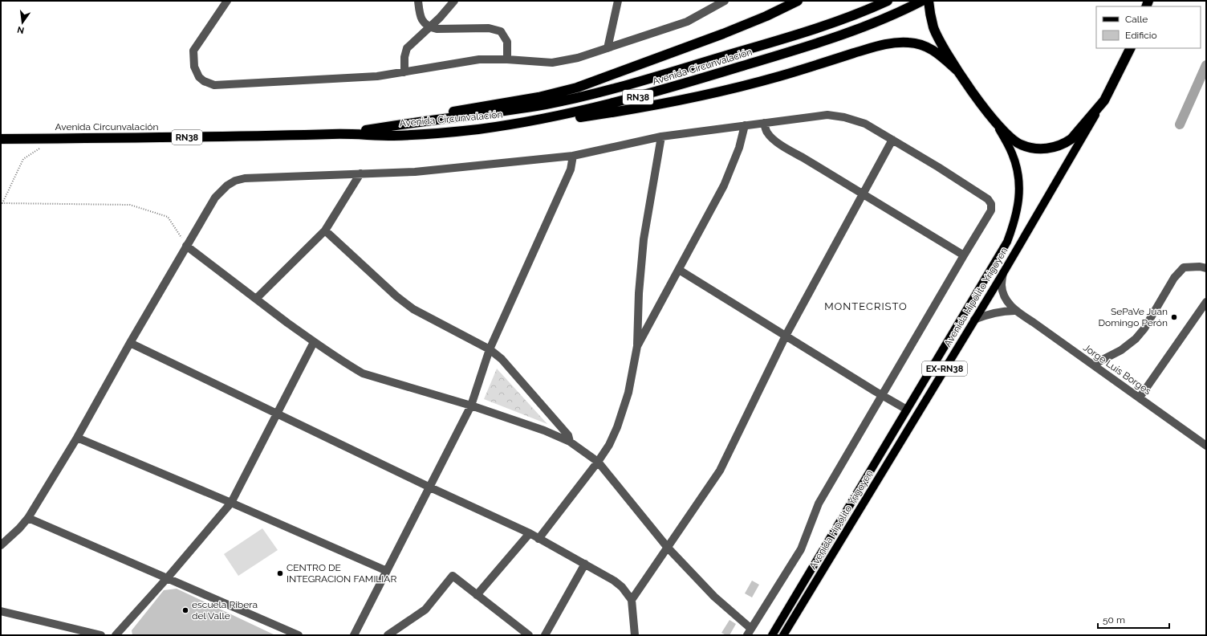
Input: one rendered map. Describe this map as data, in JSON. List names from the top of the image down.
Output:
{
  "streets": {
    "highway": ["Avenida Circunvalación", "RN38"],
    "main road": ["Avenida Hipólito Yrigoyen", "EX-RN38"],
    "street": ["Jorge Luis Borges"]
  },
  "crossings": [
    ["Avenida Hipólito Yrigoyen", "Jorge Luis Borges"]
  ],
  "districts": ["MONTECRISTO"],
  "places": ["SePaVe Juan Domingo Perón", "CENTRO DE INTEGRACION FAMILIAR", "escuela Ribera del Valle"],
  "legend": ["Calle", "Edificio"],
  "scale_bar": "50 m",
  "north": "bottom"
}
